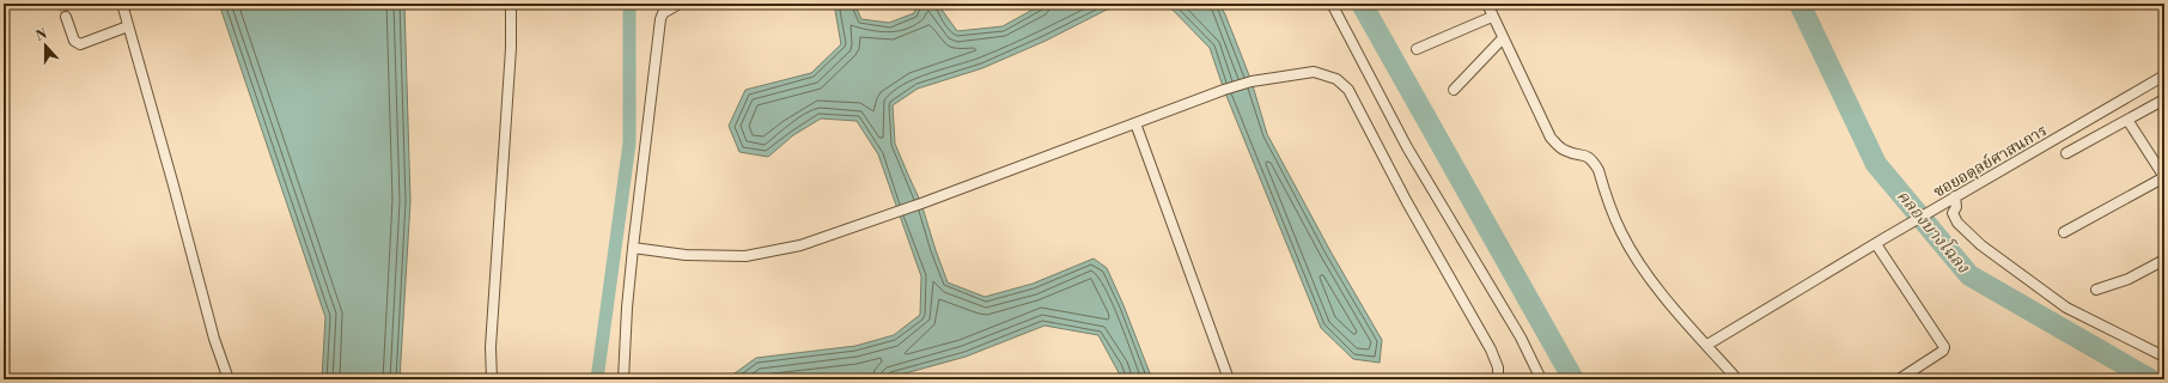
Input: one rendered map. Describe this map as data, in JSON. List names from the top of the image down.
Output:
{
  "streets": {
    "street": ["ซอยอดุลย์ศาสนการ"]
  },
  "water": ["คลองบางโฉลง"],
  "north": "top"
}
